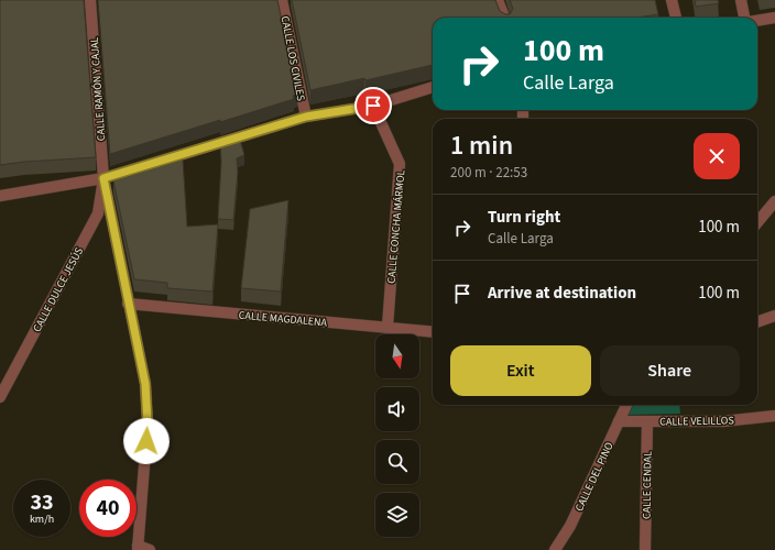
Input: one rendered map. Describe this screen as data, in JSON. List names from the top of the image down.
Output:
{
  "streets": {
    "street": [
      "CALLE LOS CIVILES",
      "CALLE RAMÓN Y CAJAL",
      "CALLE CONCHA MÁRMOL",
      "CALLE DULCE JESÚS",
      "CALLE MAGDALENA",
      "CALLE VELILLOS",
      "CALLE DEL PINO",
      "CALLE CENDAL"
    ]
  },
  "crossings": [
    ["CALLE RAMÓN Y CAJAL", "CALLE DULCE JESÚS"],
    ["CALLE CONCHA MÁRMOL", "CALLE MAGDALENA"],
    ["CALLE VELILLOS", "CALLE DEL PINO"],
    ["CALLE VELILLOS", "CALLE CENDAL"]
  ],
  "north": "bottom",
  "page": {
    "turn": ["100 m", "Calle Larga"],
    "heading": ["1 min", "200 m · 22:53"],
    "list": [
      {
        "name": "Turn right",
        "note": "Calle Larga",
        "value": "100 m"
      },
      {
        "name": "Arrive at destination",
        "value": "100 m"
      }
    ],
    "buttons": ["Exit", "Share"],
    "speed": "33 km/h",
    "limit": "40"
  }
}
